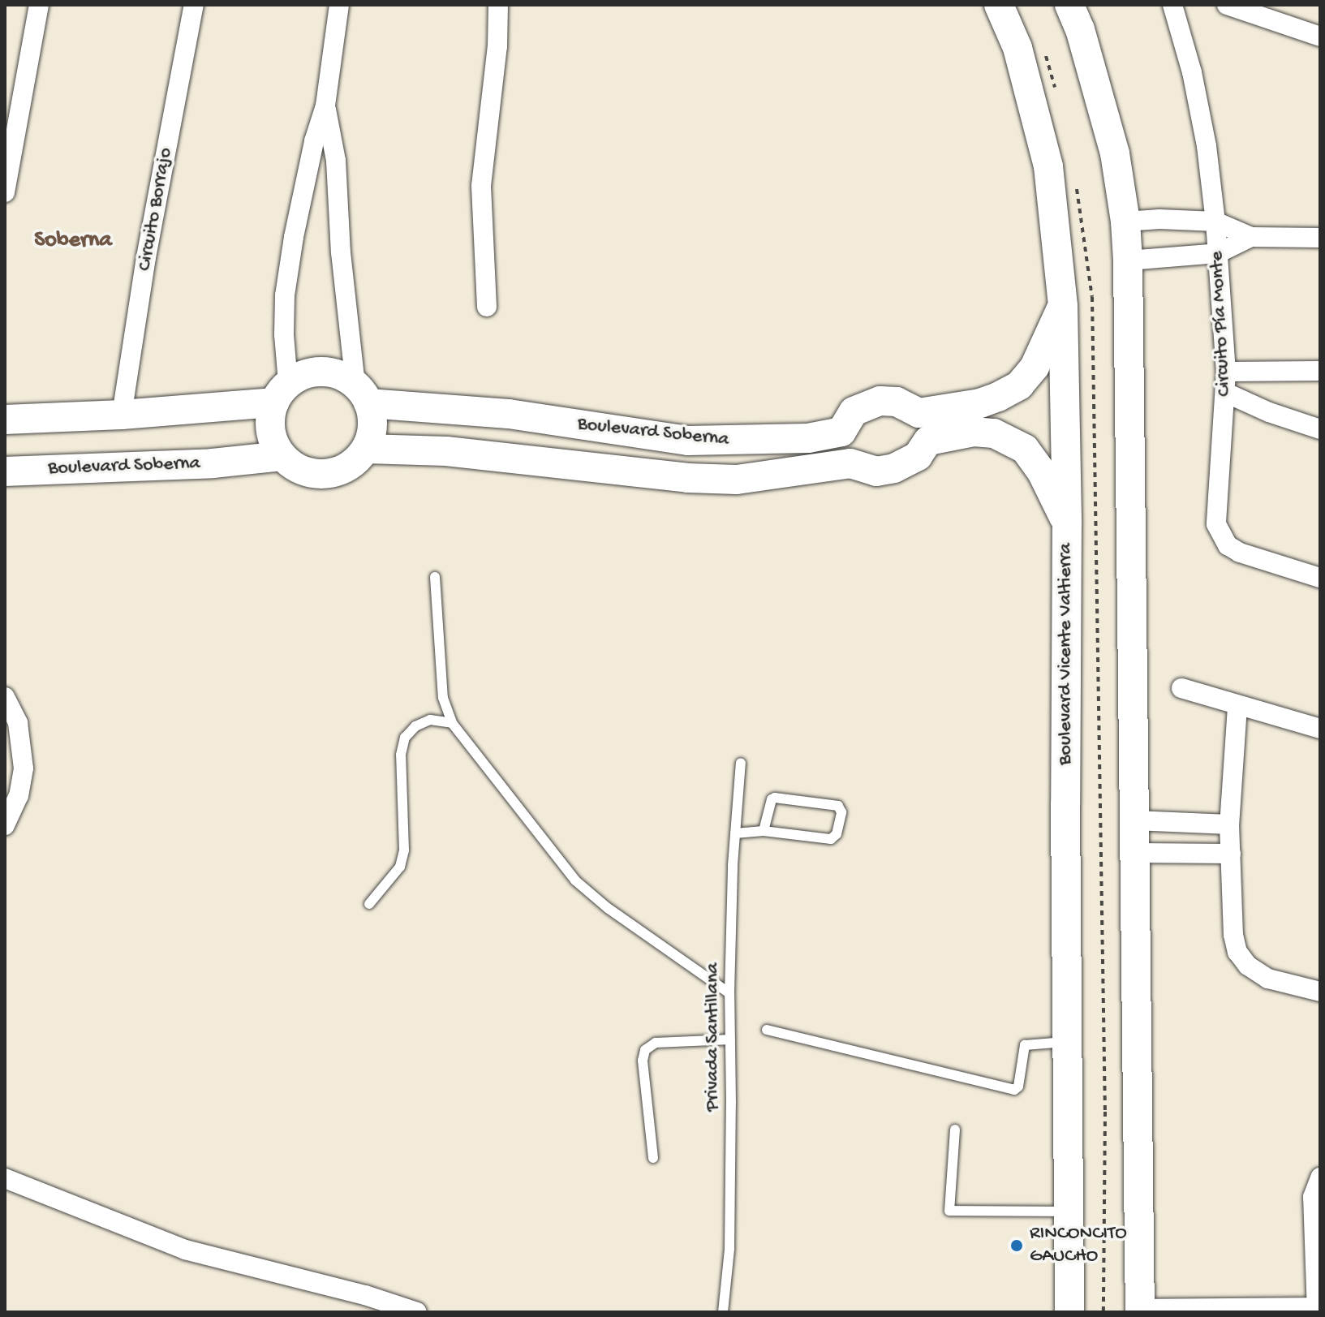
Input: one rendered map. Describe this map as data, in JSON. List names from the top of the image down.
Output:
{
  "streets": {
    "main road": ["Boulevard Soberna", "Boulevard Vicente Valtierra"],
    "street": ["Circuito Borrajo", "Circuito Pía Monte"],
    "lane": ["Privada Santillana"]
  },
  "districts": ["Soberna"],
  "places": ["RINCONCITO GAUCHO"]
}
